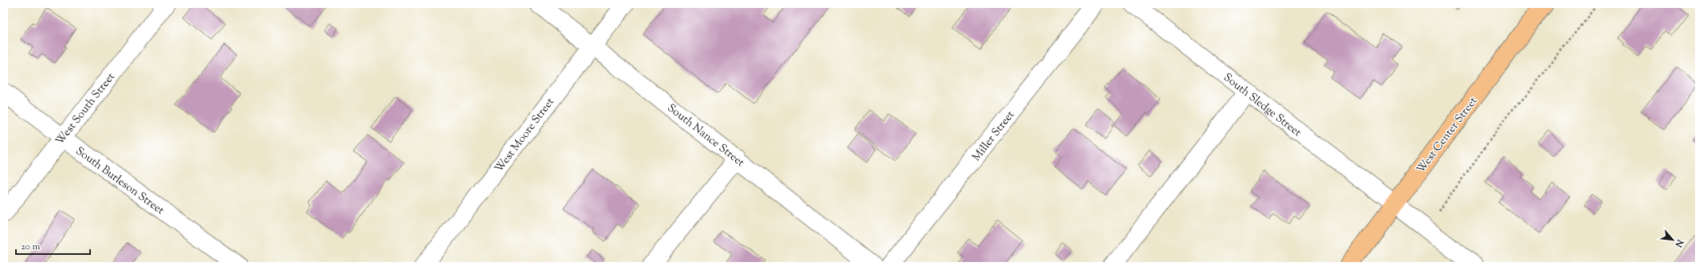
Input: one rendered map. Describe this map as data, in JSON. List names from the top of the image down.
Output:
{
  "streets": {
    "main road": ["West Center Street"],
    "street": [
      "South Sledge Street",
      "West South Street",
      "West Moore Street",
      "South Nance Street",
      "Miller Street",
      "South Burleson Street"
    ]
  },
  "crossings": [
    ["South Sledge Street", "West Center Street"],
    ["West South Street", "South Burleson Street"],
    ["West Moore Street", "South Nance Street"]
  ],
  "scale_bar": "20 m",
  "north": "bottom right"
}
